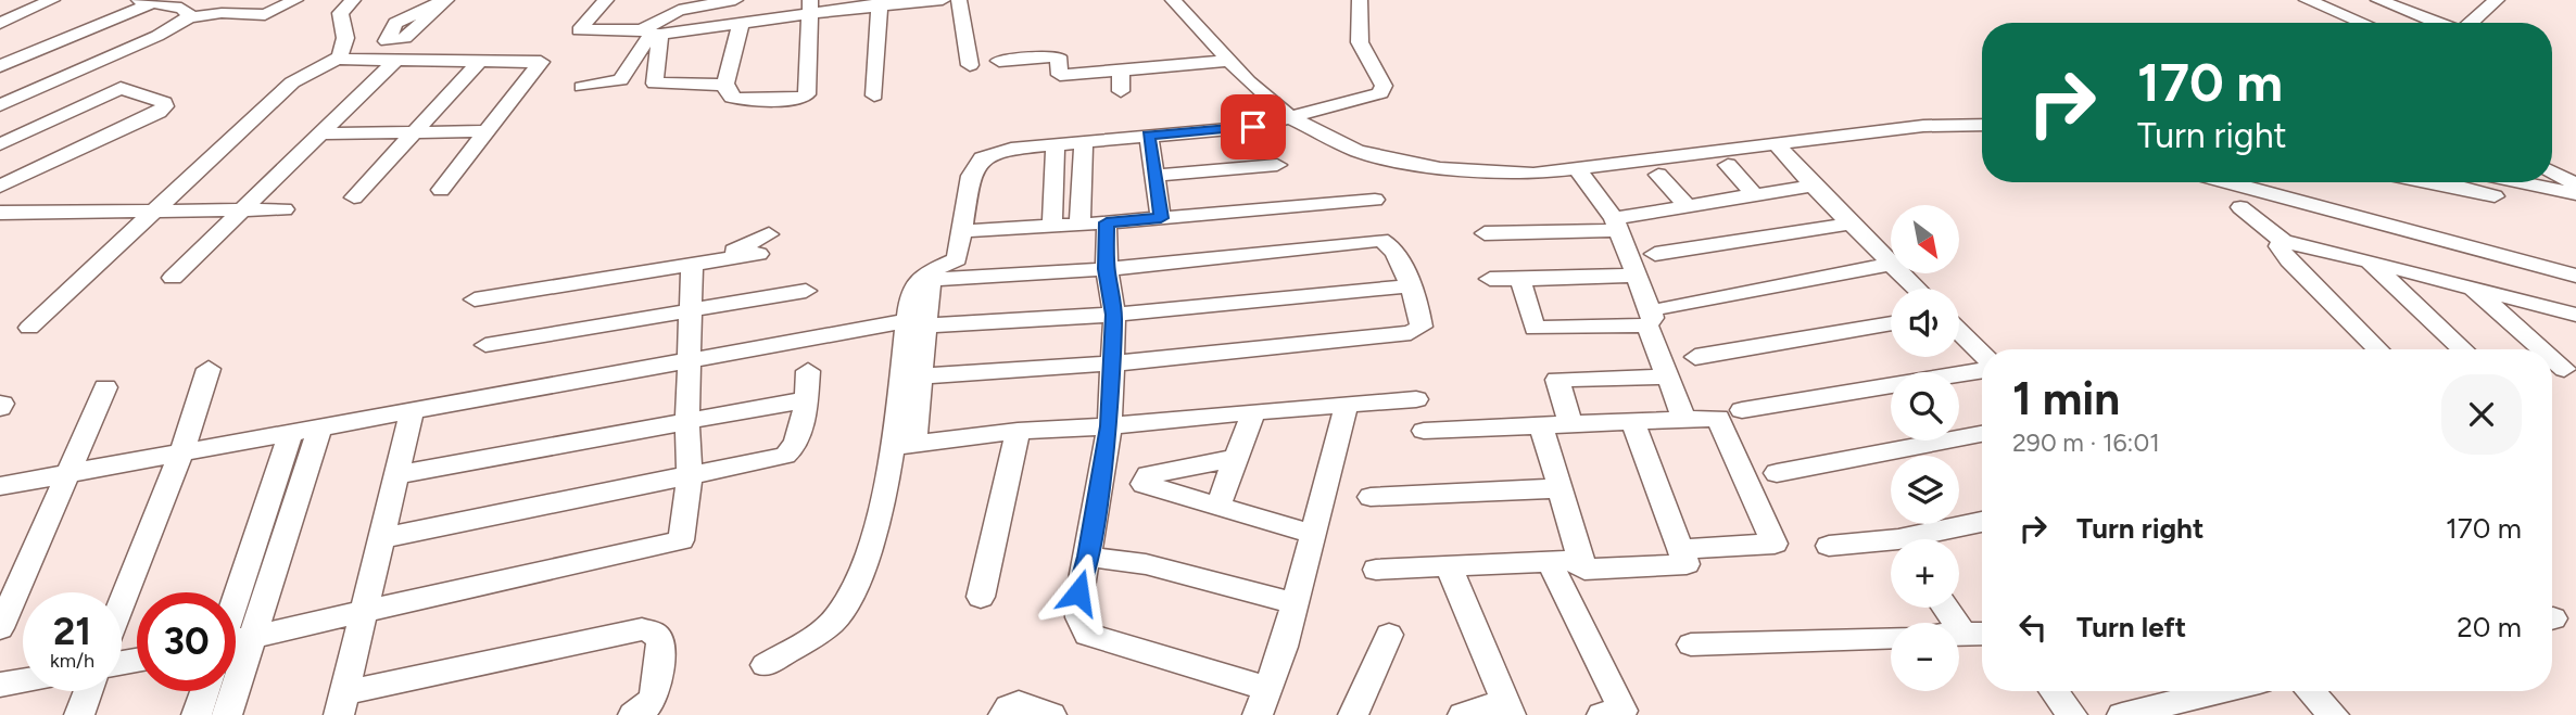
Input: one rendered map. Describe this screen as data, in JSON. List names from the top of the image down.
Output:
{
  "north": "bottom right",
  "page": {
    "turn": ["170 m", "Turn right"],
    "map_buttons": ["+", "−"],
    "heading": ["1 min", "290 m · 16:01"],
    "list": [
      {
        "name": "Turn right",
        "value": "170 m"
      },
      {
        "name": "Turn left",
        "value": "20 m"
      }
    ],
    "speed": "21 km/h",
    "limit": "30"
  }
}
